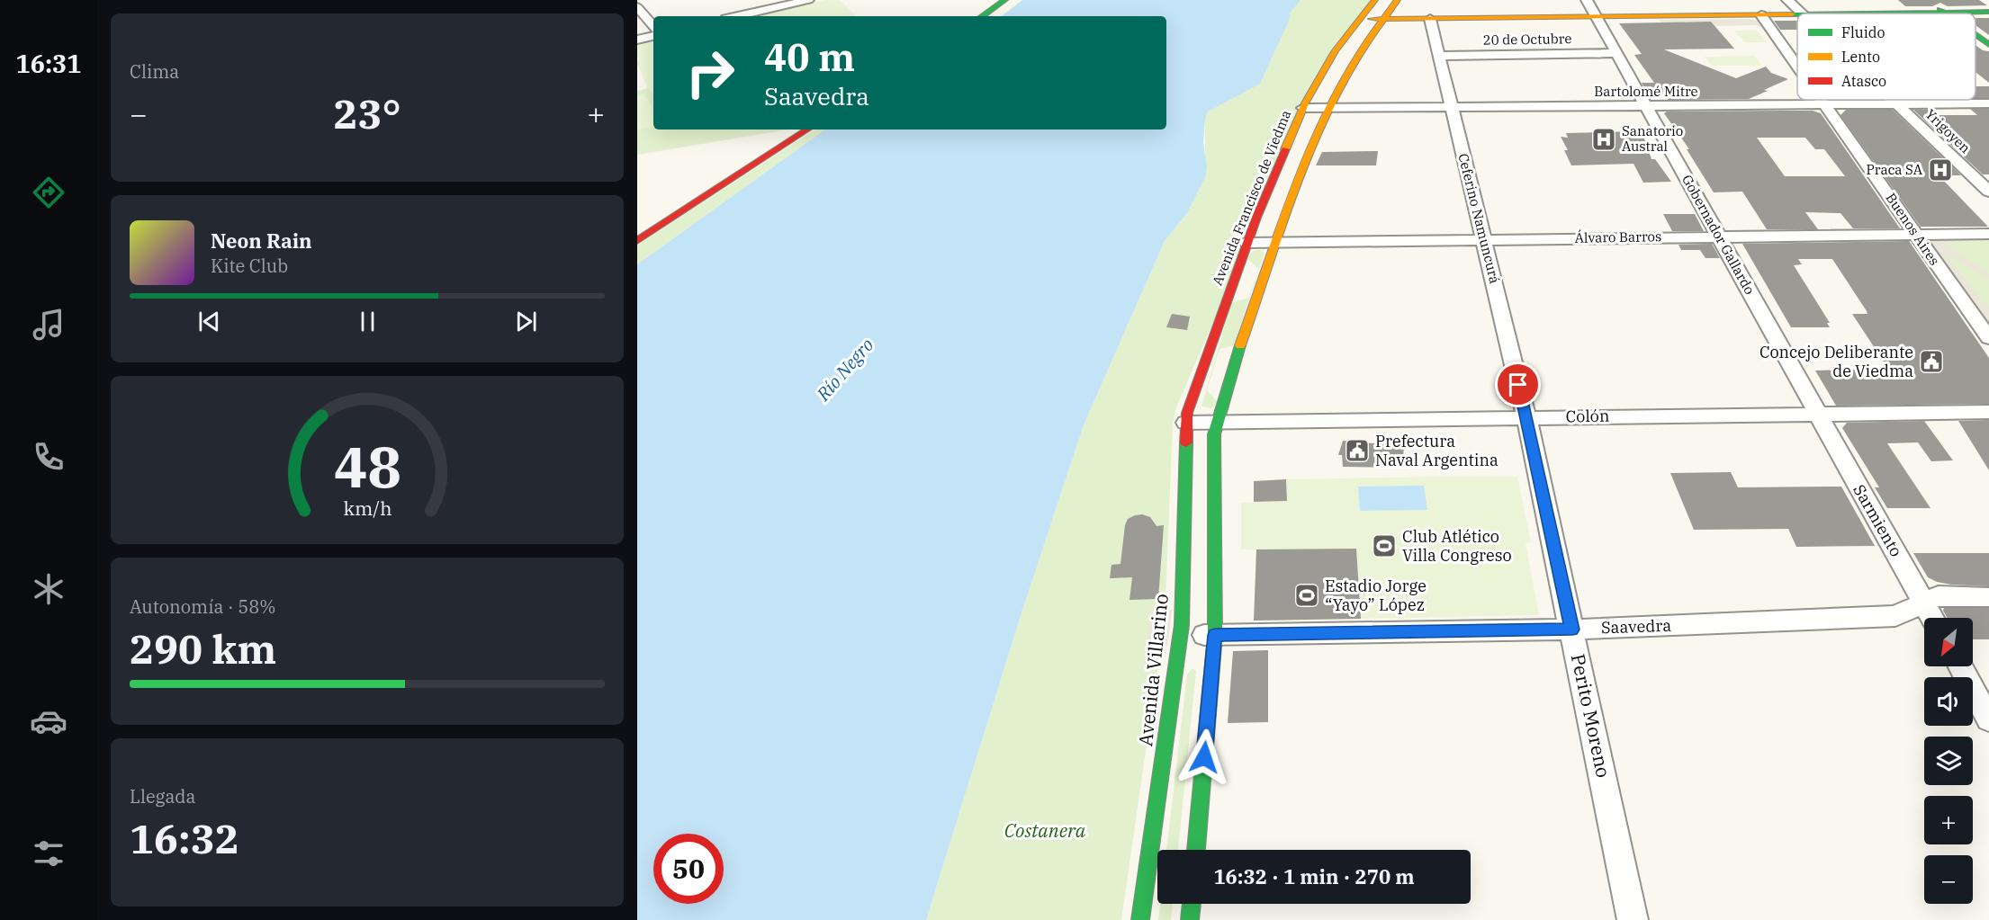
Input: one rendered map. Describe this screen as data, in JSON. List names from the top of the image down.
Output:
{
  "streets": {
    "main road": ["Avenida Francisco de Viedma", "Avenida Villarino"],
    "street": [
      "20 de Octubre",
      "Bartolomé Mitre",
      "Yrigoyen",
      "Ceferino Namuncurá",
      "Buenos Aires",
      "Gobernador Gallardo",
      "Álvaro Barros",
      "Colón",
      "Sarmiento",
      "Saavedra",
      "Perito Moreno"
    ]
  },
  "crossings": [
    ["20 de Octubre", "Ceferino Namuncurá"],
    ["20 de Octubre", "Gobernador Gallardo"],
    ["Bartolomé Mitre", "Yrigoyen"],
    ["Bartolomé Mitre", "Avenida Francisco de Viedma"],
    ["Bartolomé Mitre", "Ceferino Namuncurá"],
    ["Bartolomé Mitre", "Buenos Aires"],
    ["Bartolomé Mitre", "Gobernador Gallardo"],
    ["Yrigoyen", "Buenos Aires"],
    ["Avenida Francisco de Viedma", "Álvaro Barros"],
    ["Avenida Francisco de Viedma", "Colón"],
    ["Avenida Francisco de Viedma", "Avenida Villarino"],
    ["Ceferino Namuncurá", "Álvaro Barros"],
    ["Ceferino Namuncurá", "Colón"],
    ["Ceferino Namuncurá", "Perito Moreno"],
    ["Buenos Aires", "Álvaro Barros"],
    ["Gobernador Gallardo", "Álvaro Barros"],
    ["Gobernador Gallardo", "Colón"],
    ["Gobernador Gallardo", "Sarmiento"],
    ["Colón", "Sarmiento"],
    ["Colón", "Avenida Villarino"],
    ["Colón", "Perito Moreno"],
    ["Sarmiento", "Saavedra"],
    ["Saavedra", "Avenida Villarino"],
    ["Saavedra", "Perito Moreno"]
  ],
  "water": ["Río Negro"],
  "parks": ["Costanera"],
  "places": {
    "hospital": ["Sanatorio Austral", "Praca SA"],
    "public building": ["Concejo Deliberante de Viedma", "Prefectura Naval Argentina"],
    "sports": ["Club Atlético Villa Congreso", "Estadio Jorge “Yayo” López"]
  },
  "legend": ["Fluido", "Lento", "Atasco"],
  "north": "bottom left",
  "page": {
    "tabs": "16:31",
    "tile": [
      "Clima",
      ["Autonomía · 58%", "290 km"],
      ["Llegada", "16:32"]
    ],
    "turn": ["40 m", "Saavedra"],
    "heat": ["−", "23°", "+"],
    "song": ["Neon Rain", "Kite Club"],
    "map_buttons": ["+", "−"],
    "limit": "50",
    "trip": "16:32 · 1 min · 270 m",
    "gauge": ["48", "km/h"]
  }
}
